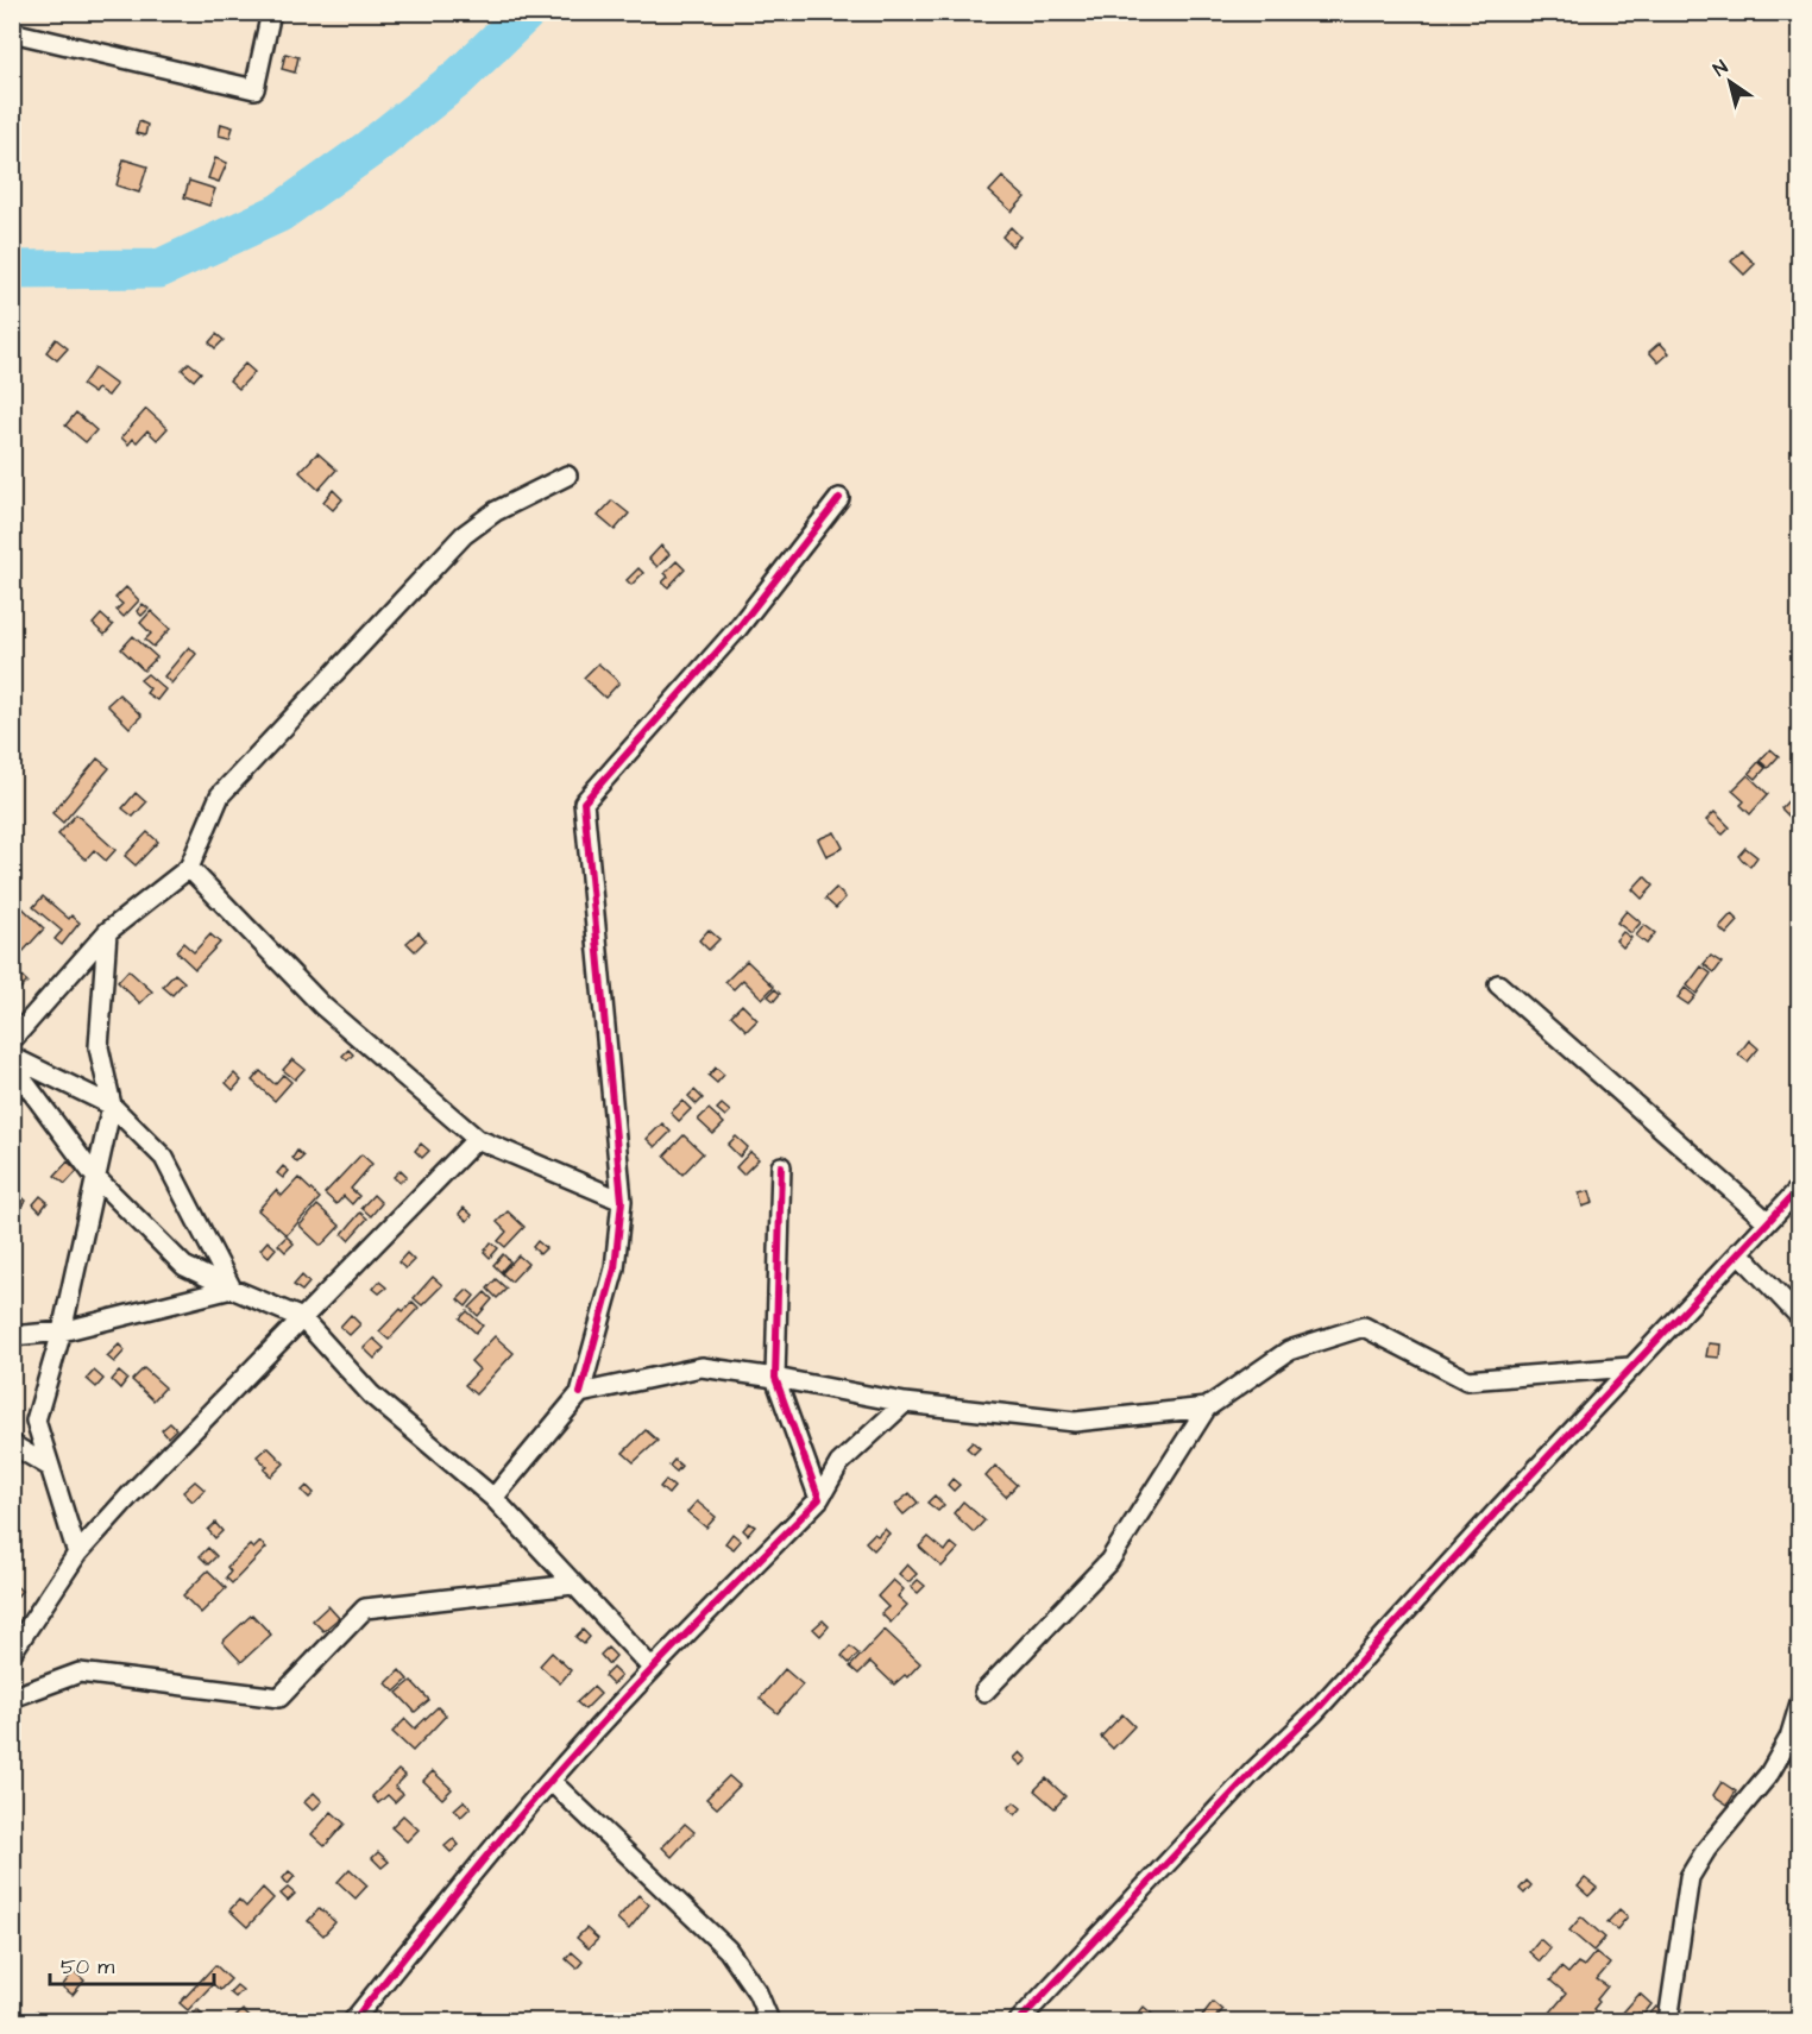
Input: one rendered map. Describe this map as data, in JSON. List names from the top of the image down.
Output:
{
  "scale_bar": "50 m",
  "north": "top left"
}
